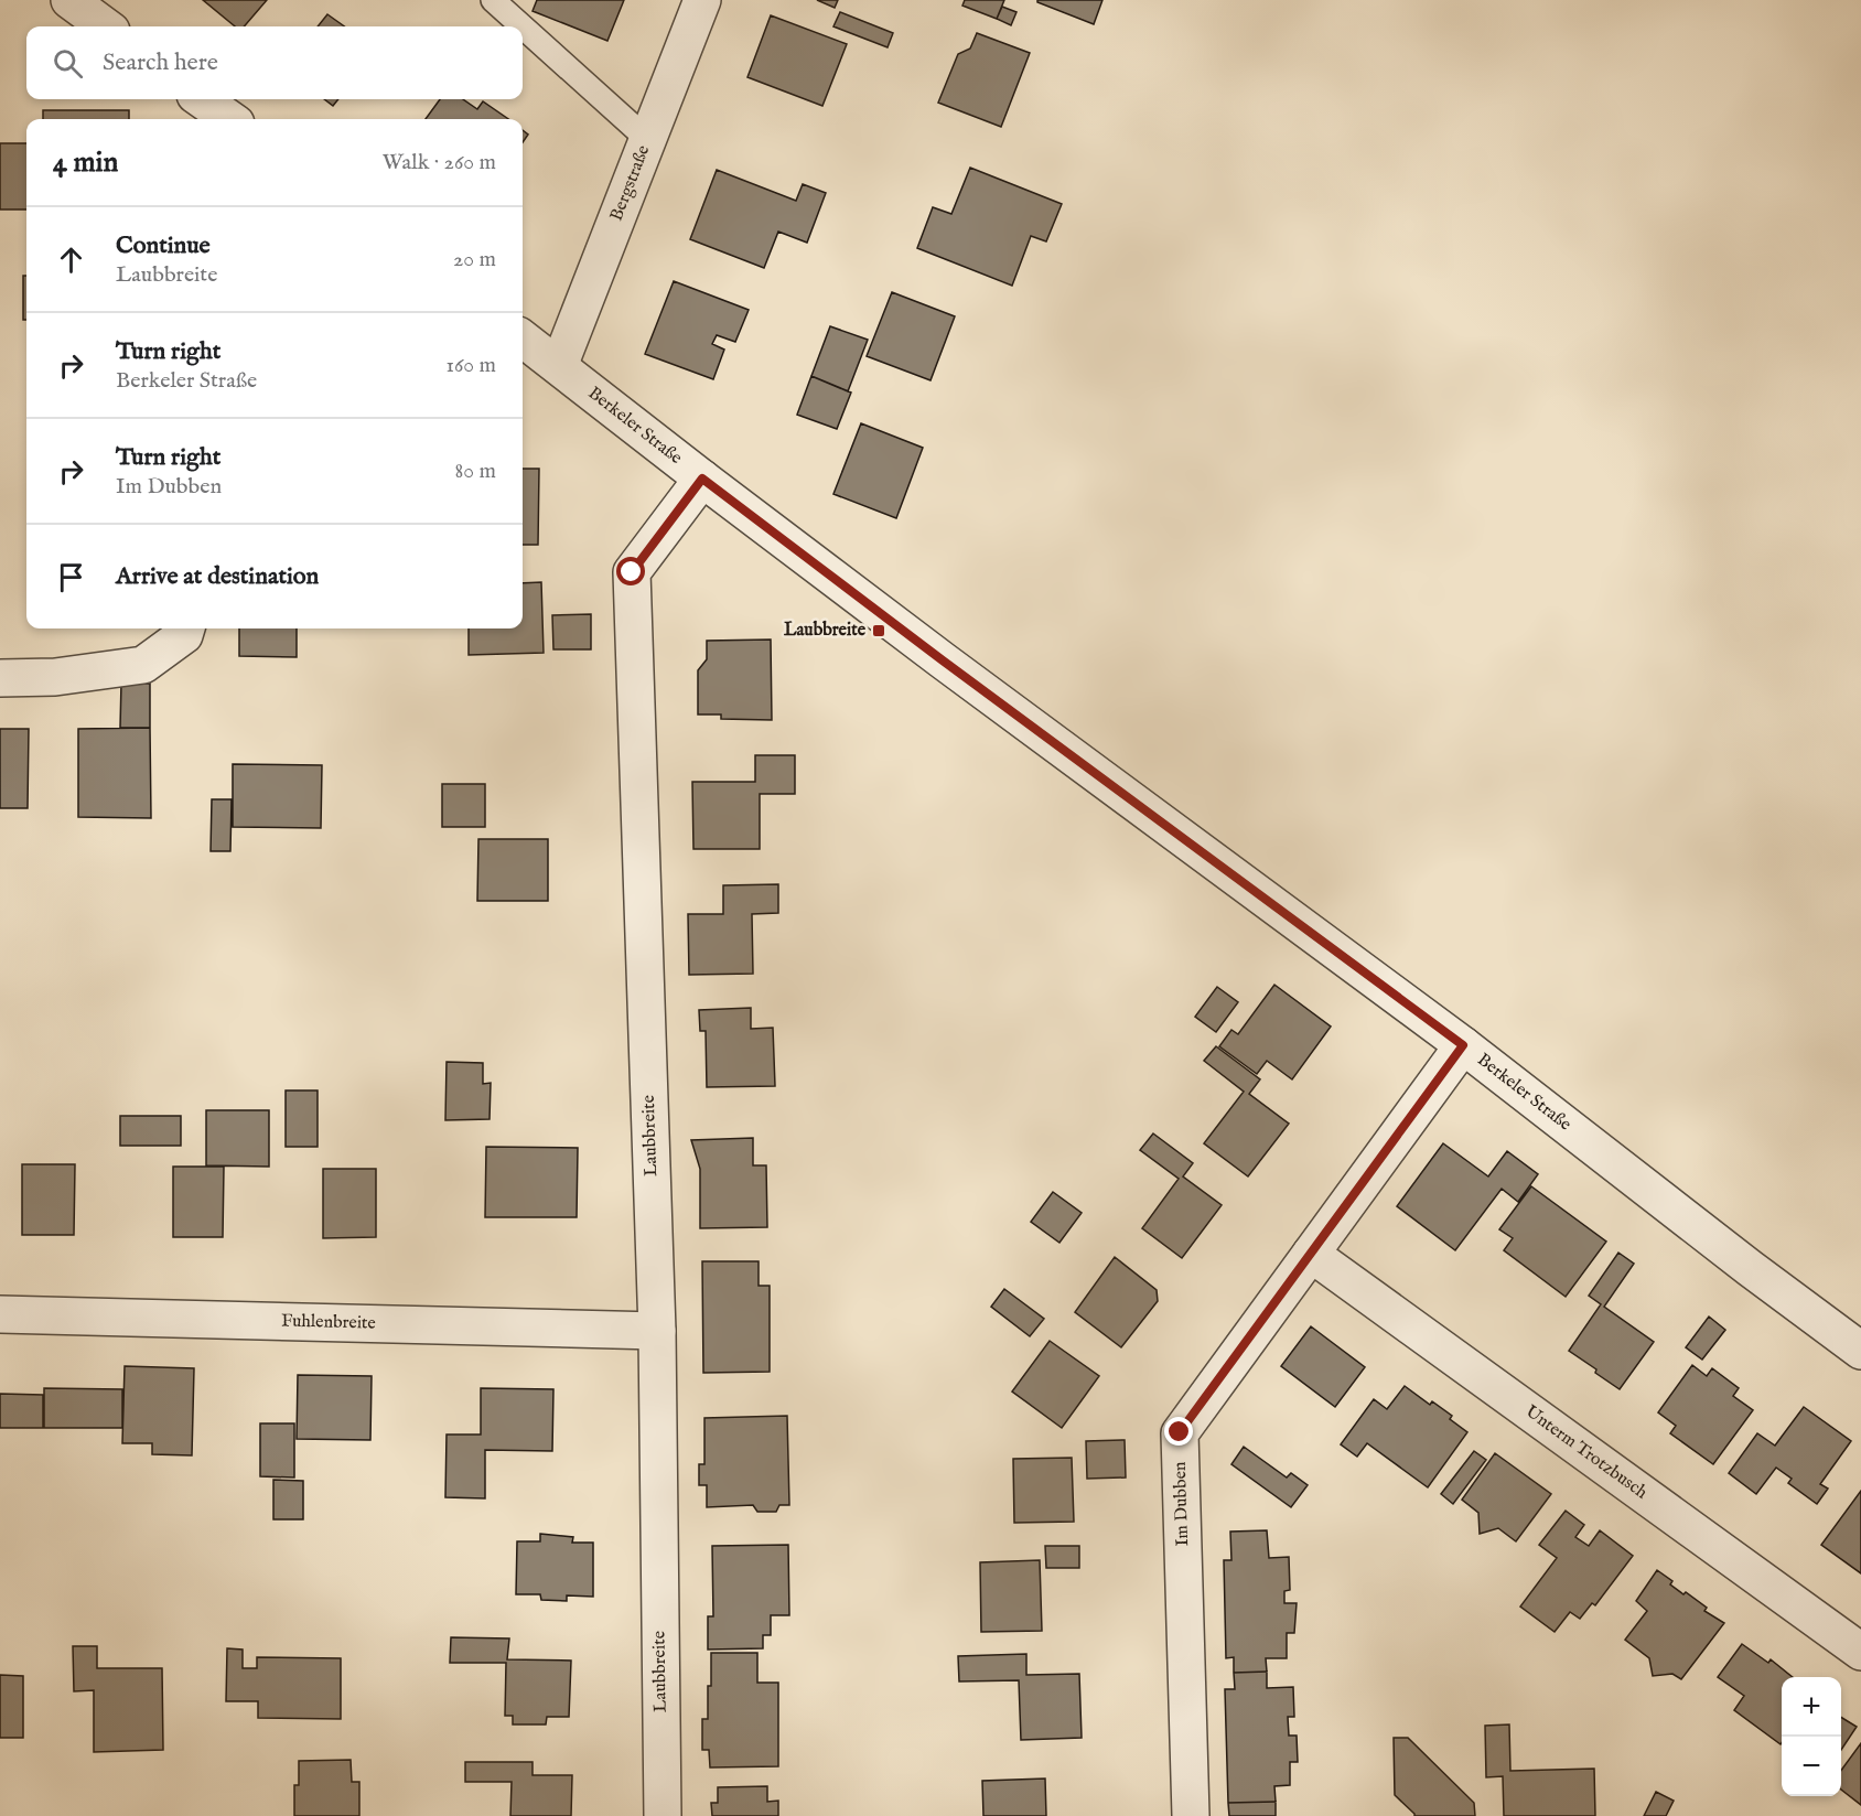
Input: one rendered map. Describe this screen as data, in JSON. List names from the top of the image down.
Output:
{
  "streets": {
    "street": [
      "Bergstraße",
      "Berkeler Straße",
      "Laubbreite",
      "Fuhlenbreite",
      "Unterm Trotzbusch",
      "Im Dubben"
    ]
  },
  "crossings": [
    ["Bergstraße", "Berkeler Straße"],
    ["Berkeler Straße", "Laubbreite"],
    ["Berkeler Straße", "Im Dubben"],
    ["Laubbreite", "Fuhlenbreite"],
    ["Unterm Trotzbusch", "Im Dubben"]
  ],
  "places": {
    "transit": ["Laubbreite"]
  },
  "page": {
    "search": "Search here",
    "heading": ["4 min", "Walk · 260 m"],
    "list": [
      ["Continue", "Laubbreite", "20 m"],
      ["Turn right", "Berkeler Straße", "160 m"],
      ["Turn right", "Im Dubben", "80 m"],
      "Arrive at destination"
    ],
    "map_buttons": ["+", "−"]
  }
}
